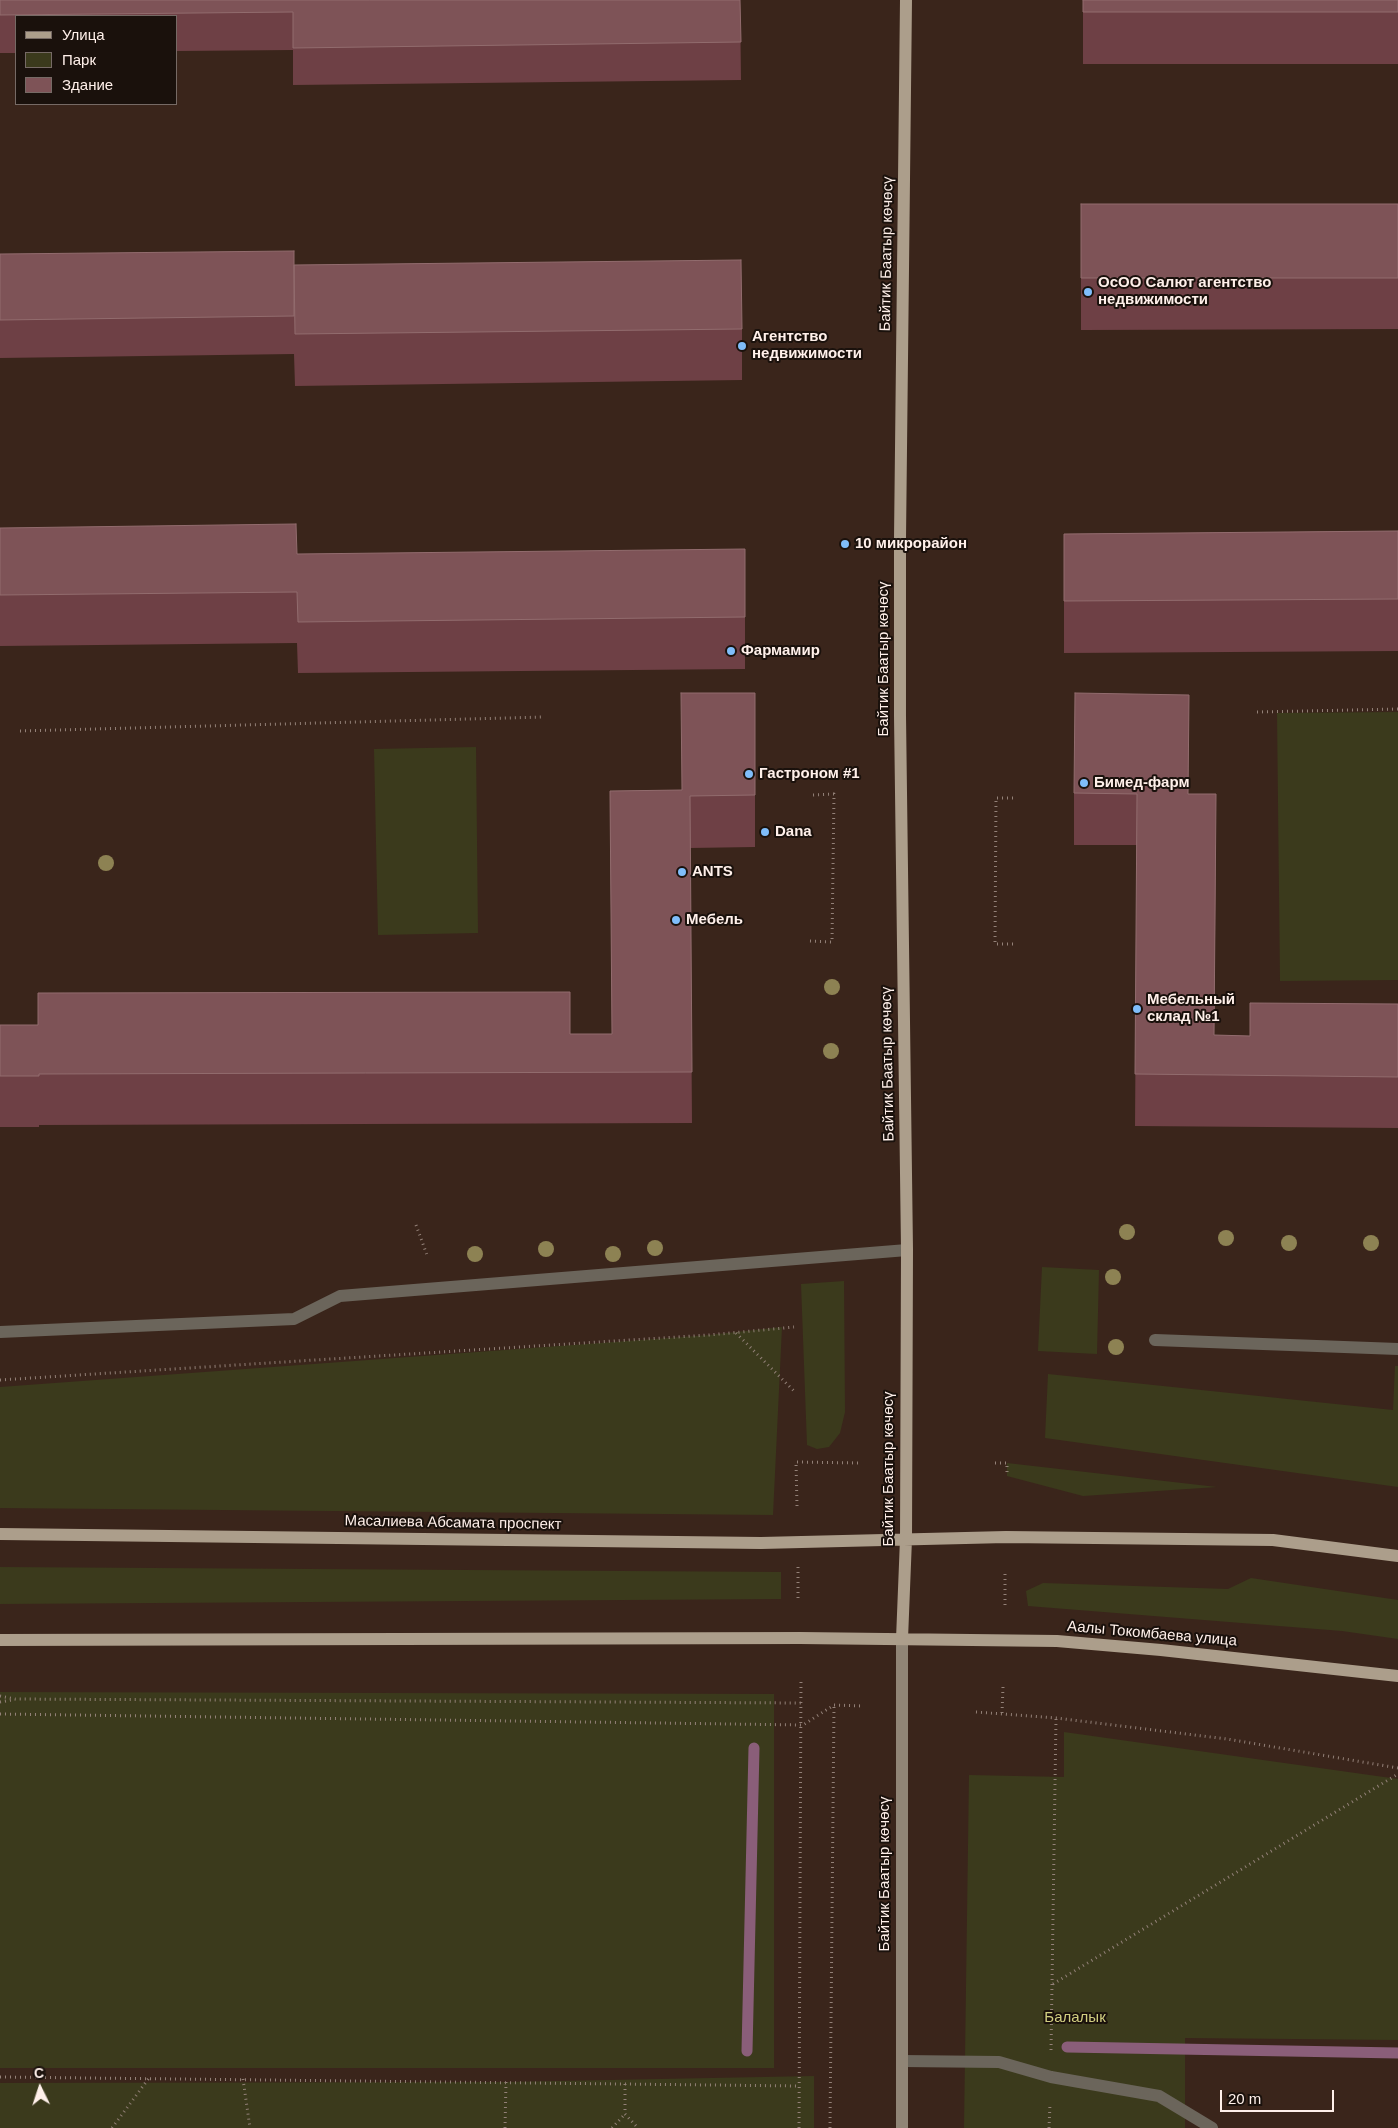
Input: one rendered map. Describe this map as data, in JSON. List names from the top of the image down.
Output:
{
  "streets": {
    "main road": ["Байтик Баатыр көчөсү", "Масалиева Абсамата проспект", "Аалы Токомбаева улица"]
  },
  "crossings": [
    ["Байтик Баатыр көчөсү", "Масалиева Абсамата проспект"],
    ["Байтик Баатыр көчөсү", "Аалы Токомбаева улица"]
  ],
  "parks": ["Балалык"],
  "places": [
    "ОсОО Салют агентство недвижимости",
    "Агентство недвижимости",
    "10 микрорайон",
    "Фармамир",
    "Гастроном #1",
    "Бимед-фарм",
    "Dana",
    "ANTS",
    "Мебель",
    "Мебельный склад №1"
  ],
  "legend": ["Улица", "Парк", "Здание"],
  "scale_bar": "20 m",
  "north": "top"
}
